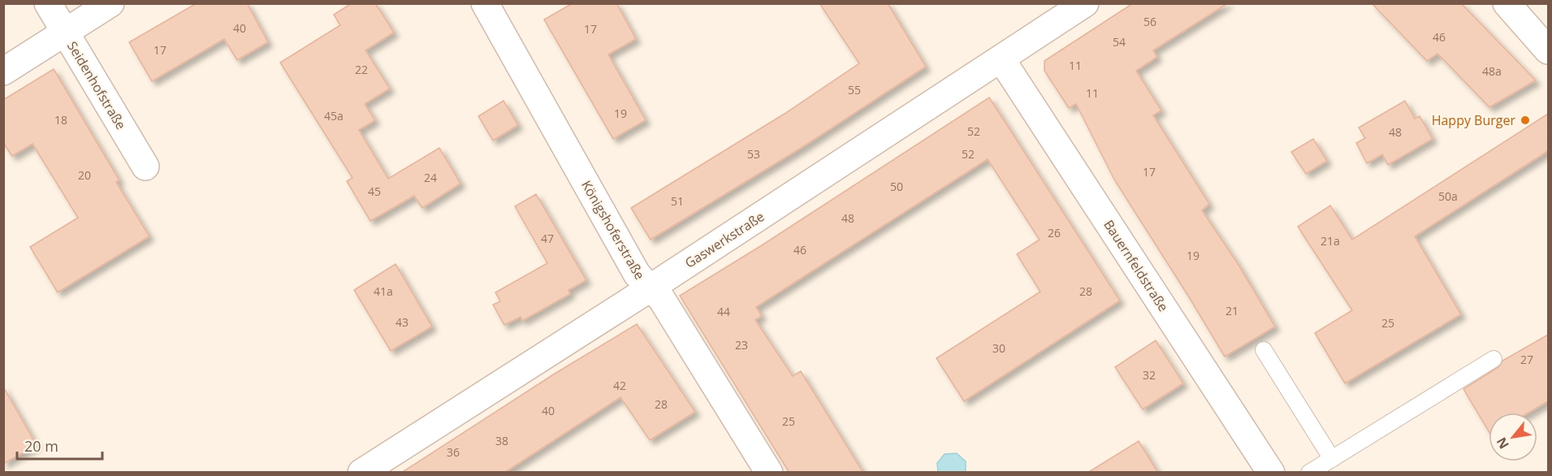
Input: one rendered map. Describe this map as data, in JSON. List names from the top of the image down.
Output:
{
  "streets": {
    "street": [
      "Seidenhofstraße",
      "Königshoferstraße",
      "Gaswerkstraße",
      "Bauernfeldstraße"
    ]
  },
  "crossings": [
    ["Königshoferstraße", "Gaswerkstraße"],
    ["Gaswerkstraße", "Bauernfeldstraße"]
  ],
  "places": ["Happy Burger"],
  "house_numbers": [
    "56",
    "40",
    "17",
    "46",
    "54",
    "17",
    "11",
    "22",
    "48a",
    "55",
    "11",
    "19",
    "45a",
    "18",
    "52",
    "48",
    "53",
    "52",
    "17",
    "20",
    "24",
    "50",
    "45",
    "50a",
    "51",
    "48",
    "26",
    "47",
    "21a",
    "46",
    "19",
    "41a",
    "28",
    "21",
    "44",
    "43",
    "25",
    "23",
    "30",
    "27",
    "32",
    "42",
    "28",
    "40",
    "25",
    "38",
    "36"
  ],
  "scale_bar": "20 m",
  "north": "bottom left"
}
